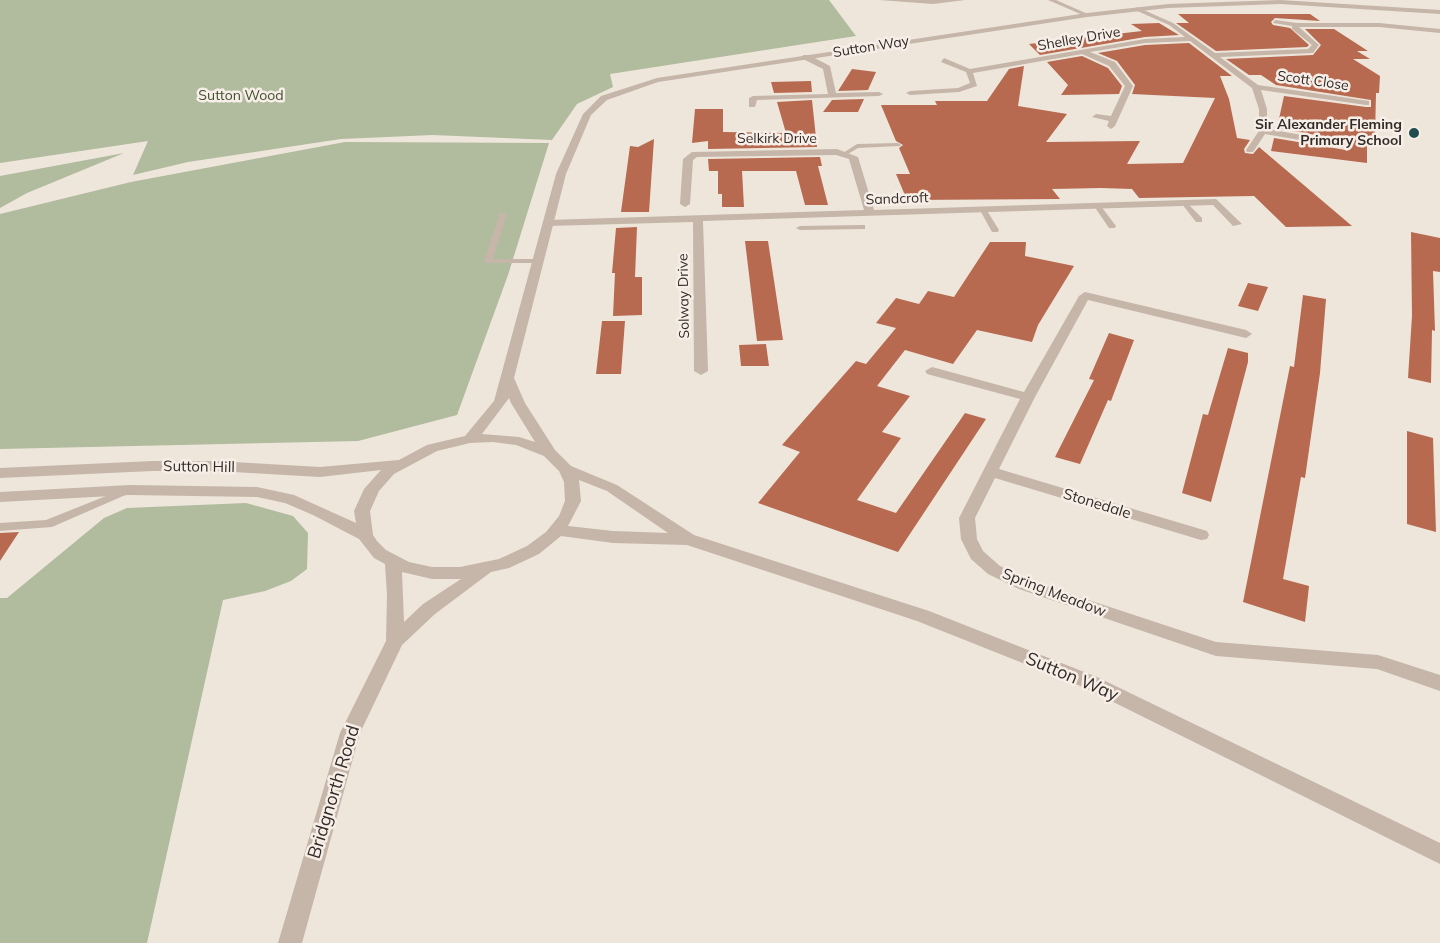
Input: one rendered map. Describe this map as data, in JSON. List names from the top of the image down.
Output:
{
  "streets": {
    "street": [
      "Shelley Drive",
      "Sutton Way",
      "Scott Close",
      "Selkirk Drive",
      "Sandcroft",
      "Solway Drive",
      "Sutton Hill",
      "Stonedale",
      "Spring Meadow",
      "Bridgnorth Road"
    ]
  },
  "crossings": [
    ["Sutton Way", "Sandcroft"],
    ["Sutton Way", "Sutton Hill"],
    ["Sutton Way", "Bridgnorth Road"],
    ["Sandcroft", "Solway Drive"],
    ["Sutton Hill", "Bridgnorth Road"],
    ["Stonedale", "Spring Meadow"]
  ],
  "parks": ["Sutton Wood"],
  "places": ["Sir Alexander Fleming Primary School"]
}
